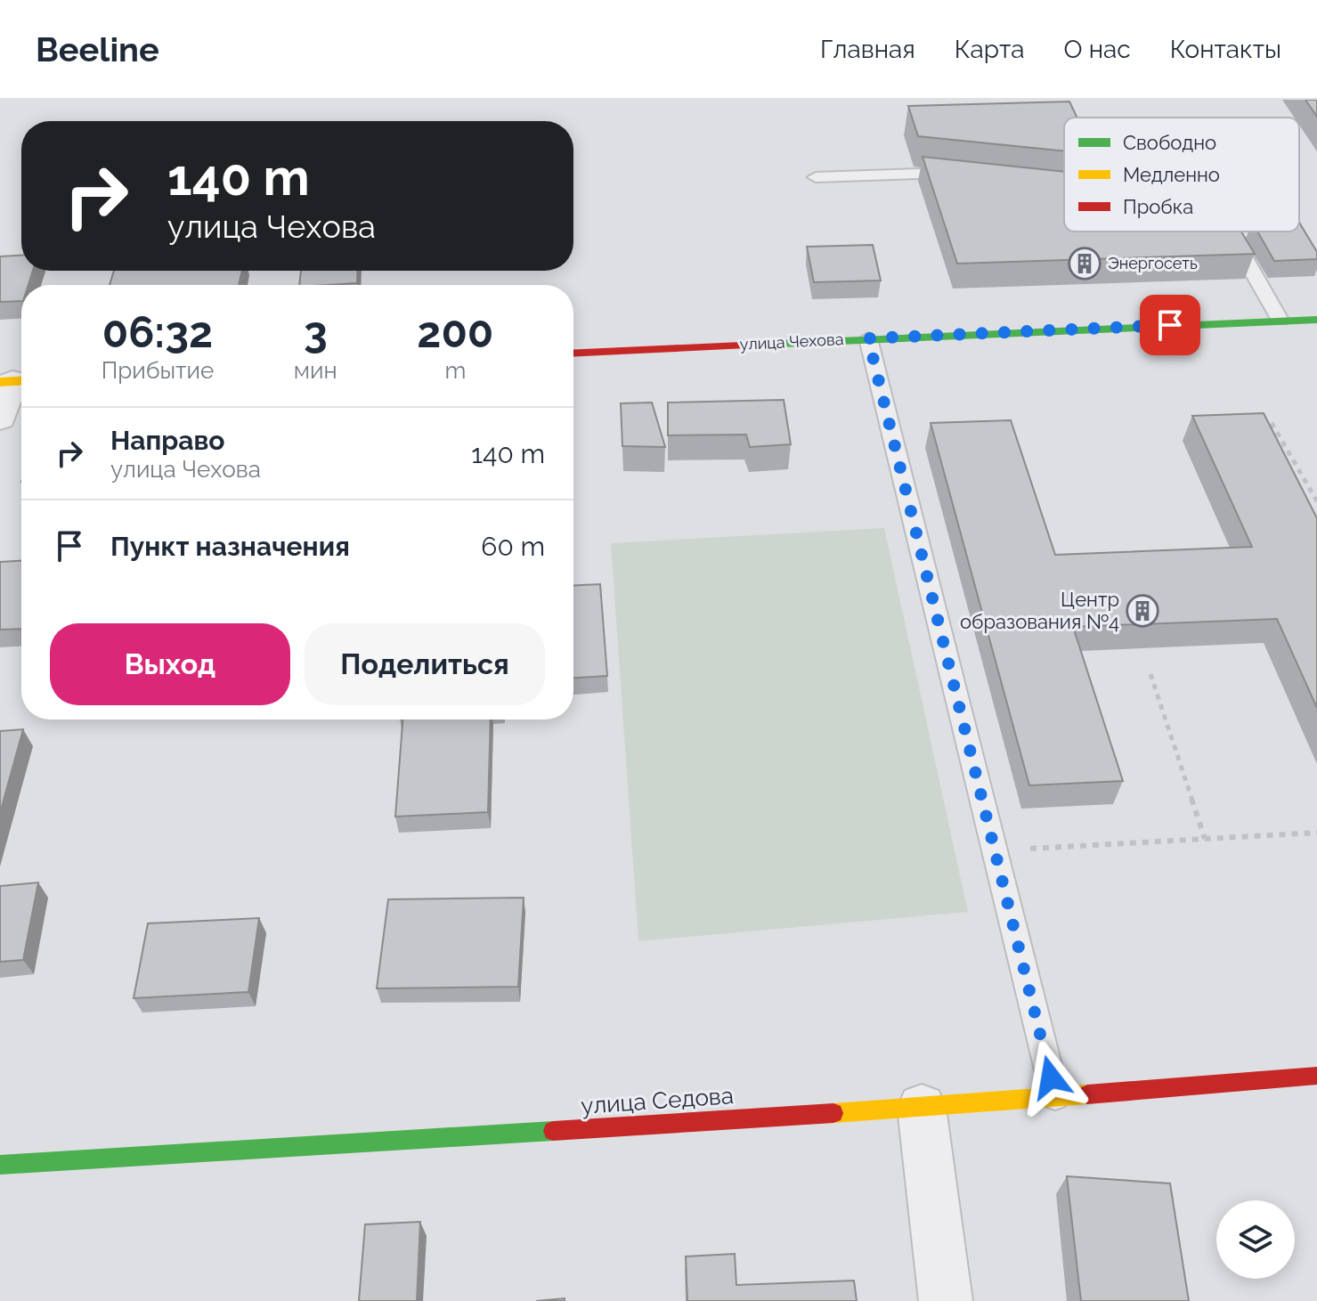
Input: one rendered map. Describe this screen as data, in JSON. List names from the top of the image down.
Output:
{
  "streets": {
    "street": ["улица Чехова", "улица Седова"]
  },
  "places": {
    "building": ["Энергосеть", "Центр образования №4"]
  },
  "legend": ["Свободно", "Медленно", "Пробка"],
  "page": {
    "header": "Beeline",
    "nav": [
      "Главная",
      "Карта",
      "О нас",
      "Контакты"
    ],
    "turn": ["140 m", "улица Чехова"],
    "eta": [
      "06:32",
      "Прибытие",
      "3",
      "мин",
      "200",
      "m"
    ],
    "list": [
      {
        "name": "Направо",
        "note": "улица Чехова",
        "value": "140 m"
      },
      {
        "name": "Пункт назначения",
        "value": "60 m"
      }
    ],
    "buttons": ["Выход", "Поделиться"]
  }
}
